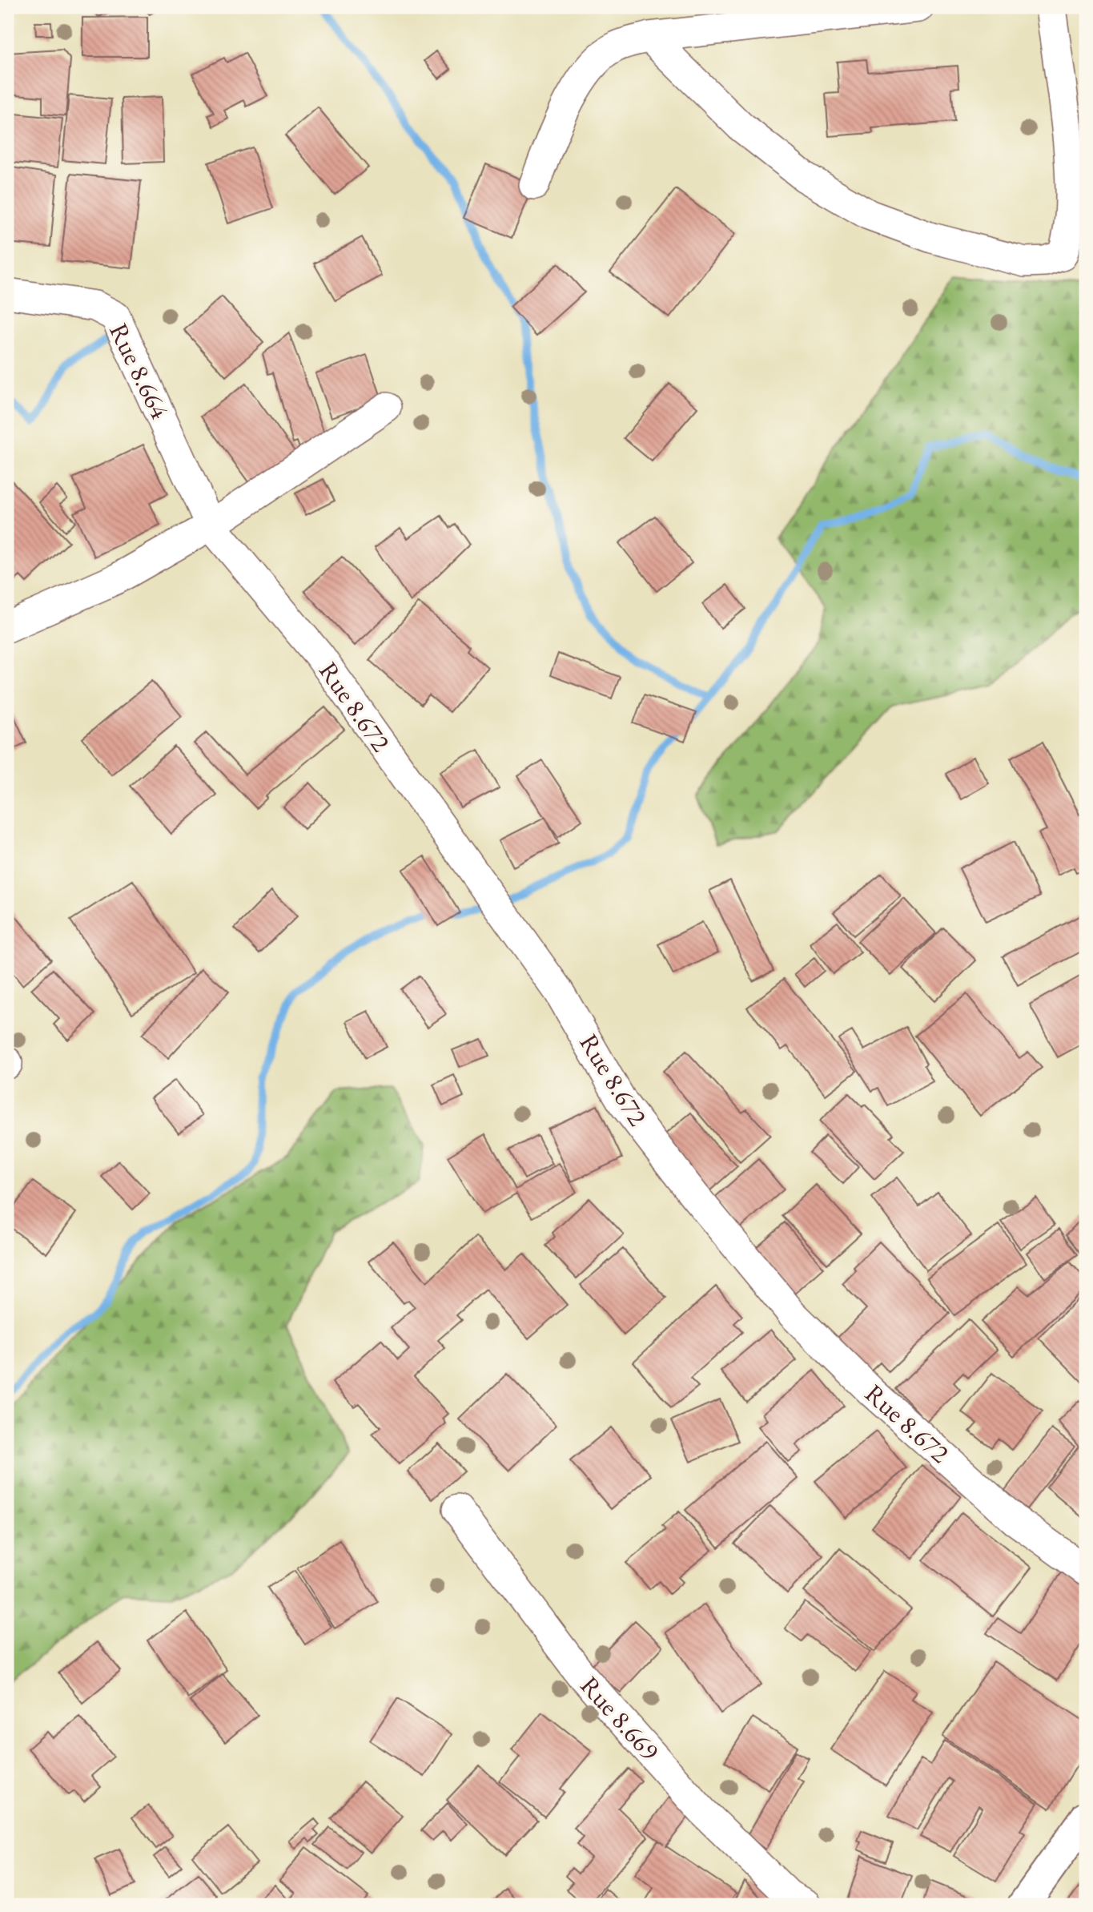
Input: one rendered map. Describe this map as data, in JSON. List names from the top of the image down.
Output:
{
  "streets": {
    "street": ["Rue 8.664", "Rue 8.672", "Rue 8.669"]
  },
  "crossings": [
    ["Rue 8.664", "Rue 8.672"]
  ]
}
